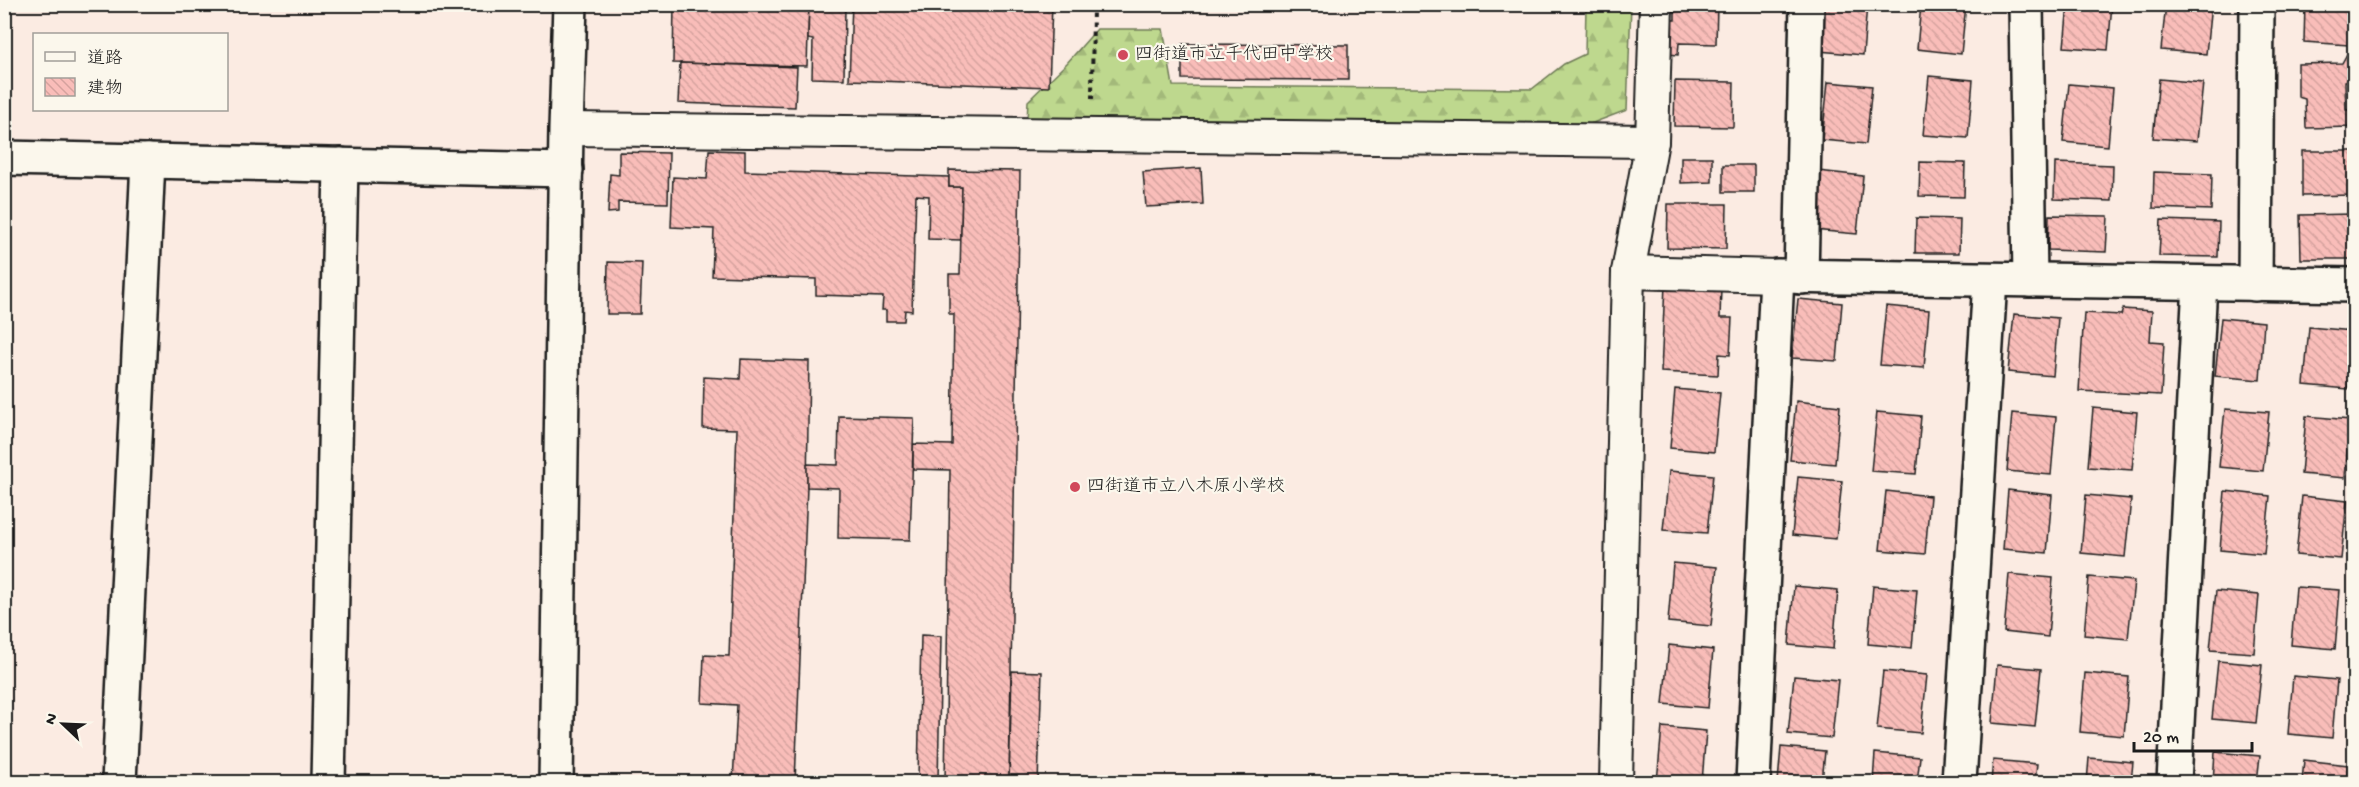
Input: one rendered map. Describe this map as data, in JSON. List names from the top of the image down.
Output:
{
  "places": ["四街道市立千代田中学校", "四街道市立八木原小学校"],
  "legend": ["道路", "建物"],
  "scale_bar": "20 m",
  "north": "top left"
}
